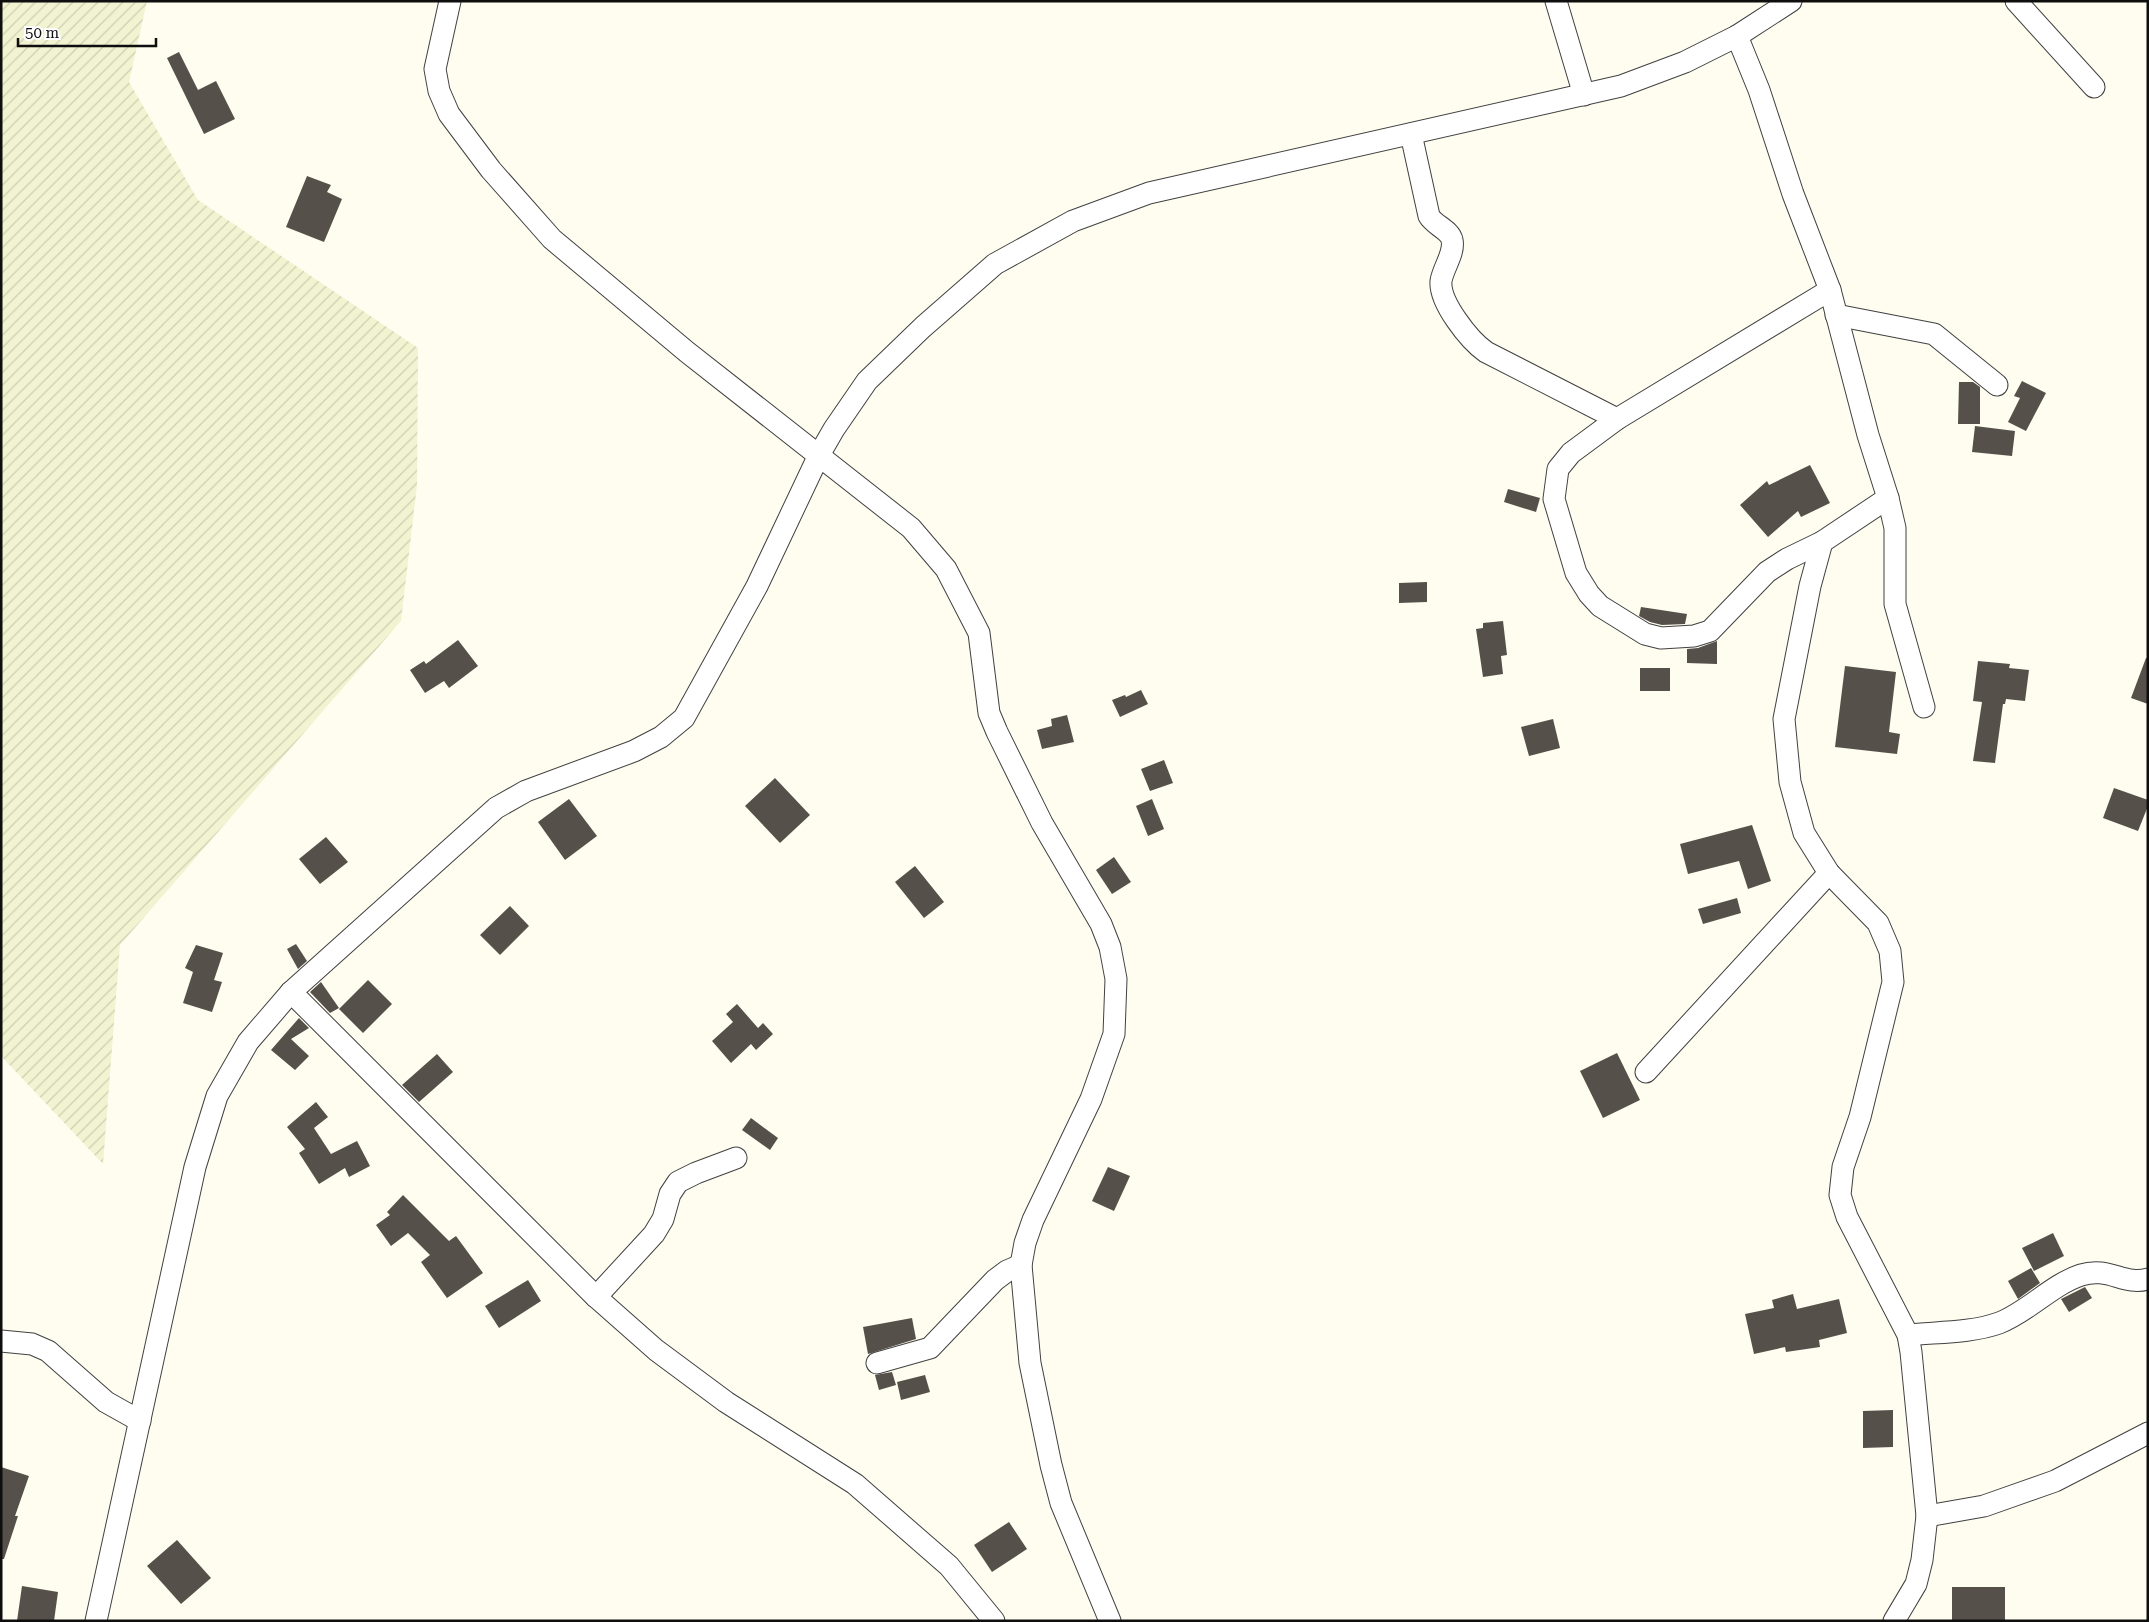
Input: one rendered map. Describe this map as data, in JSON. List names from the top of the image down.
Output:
{
  "scale_bar": "50 m"
}
